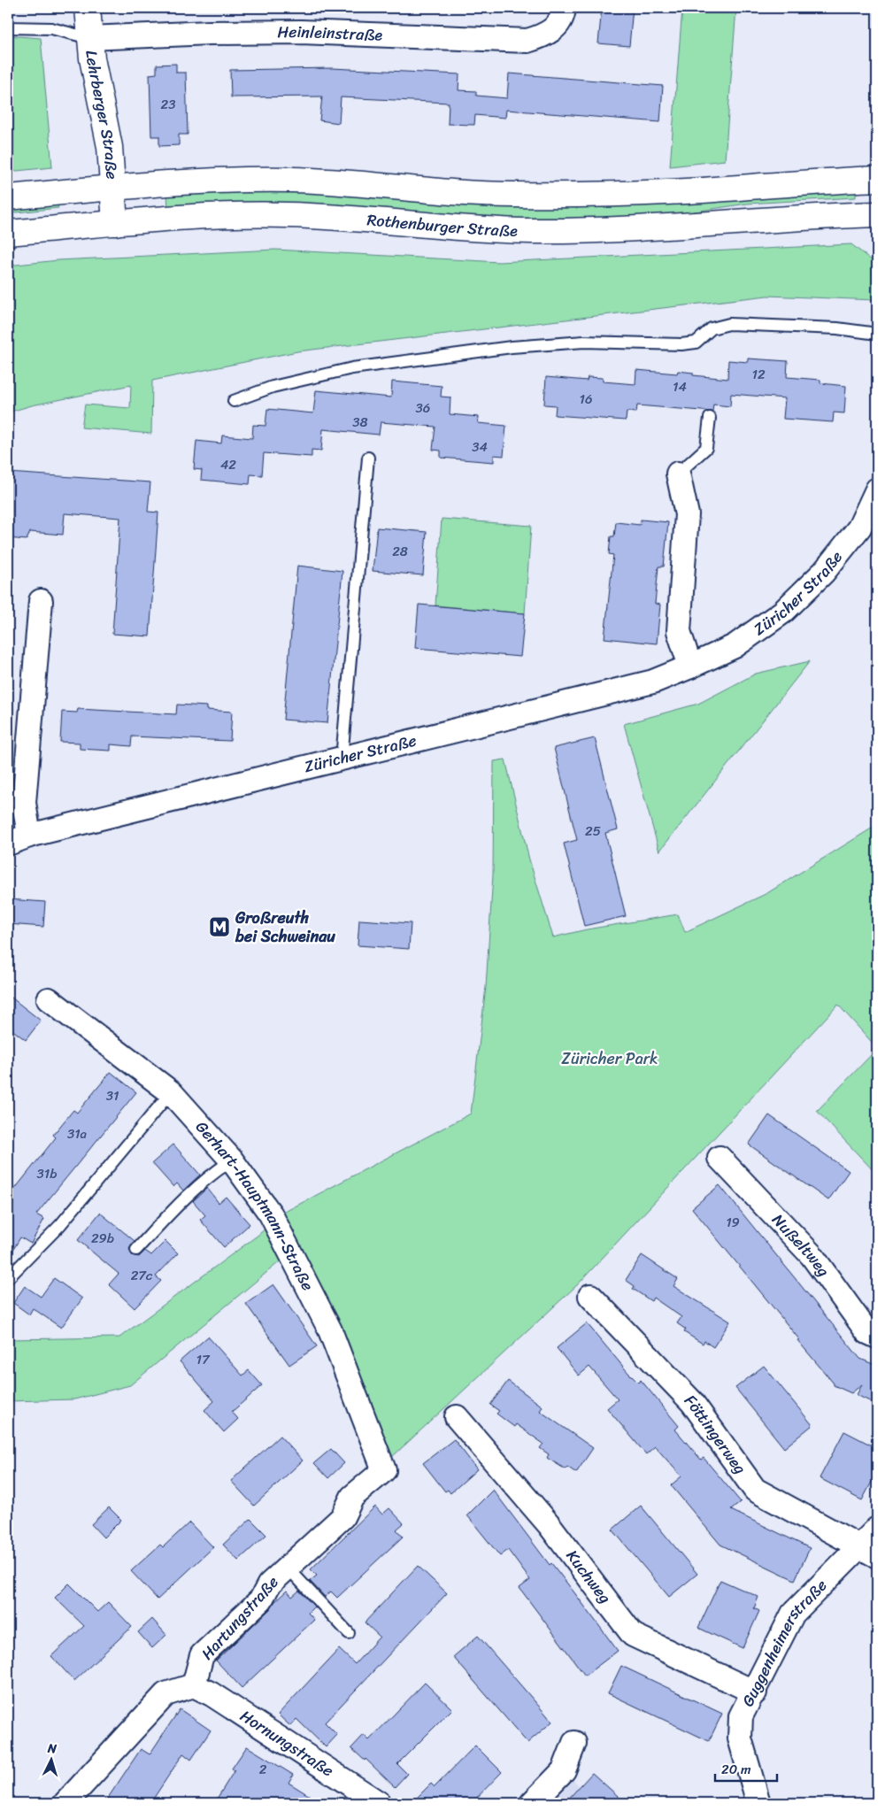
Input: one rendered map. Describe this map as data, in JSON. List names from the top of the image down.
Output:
{
  "streets": {
    "main road": ["Lehrberger Straße", "Rothenburger Straße"],
    "street": [
      "Heinleinstraße",
      "Züricher Straße",
      "Gerhart-Hauptmann-Straße",
      "Nußeltweg",
      "Föttingerweg",
      "Kuchweg",
      "Hartungstraße",
      "Guggenheimerstraße",
      "Hornungstraße"
    ]
  },
  "crossings": [
    ["Heinleinstraße", "Lehrberger Straße"],
    ["Lehrberger Straße", "Rothenburger Straße"],
    ["Gerhart-Hauptmann-Straße", "Hartungstraße"],
    ["Föttingerweg", "Guggenheimerstraße"],
    ["Kuchweg", "Guggenheimerstraße"],
    ["Hartungstraße", "Hornungstraße"]
  ],
  "parks": ["Züricher Park"],
  "places": {
    "metro station": ["Großreuth bei Schweinau"]
  },
  "house_numbers": [
    "23",
    "12",
    "14",
    "16",
    "36",
    "38",
    "34",
    "42",
    "28",
    "25",
    "31",
    "31a",
    "31b",
    "19",
    "29b",
    "27c",
    "17",
    "2"
  ],
  "scale_bar": "20 m",
  "north": "top"
}
